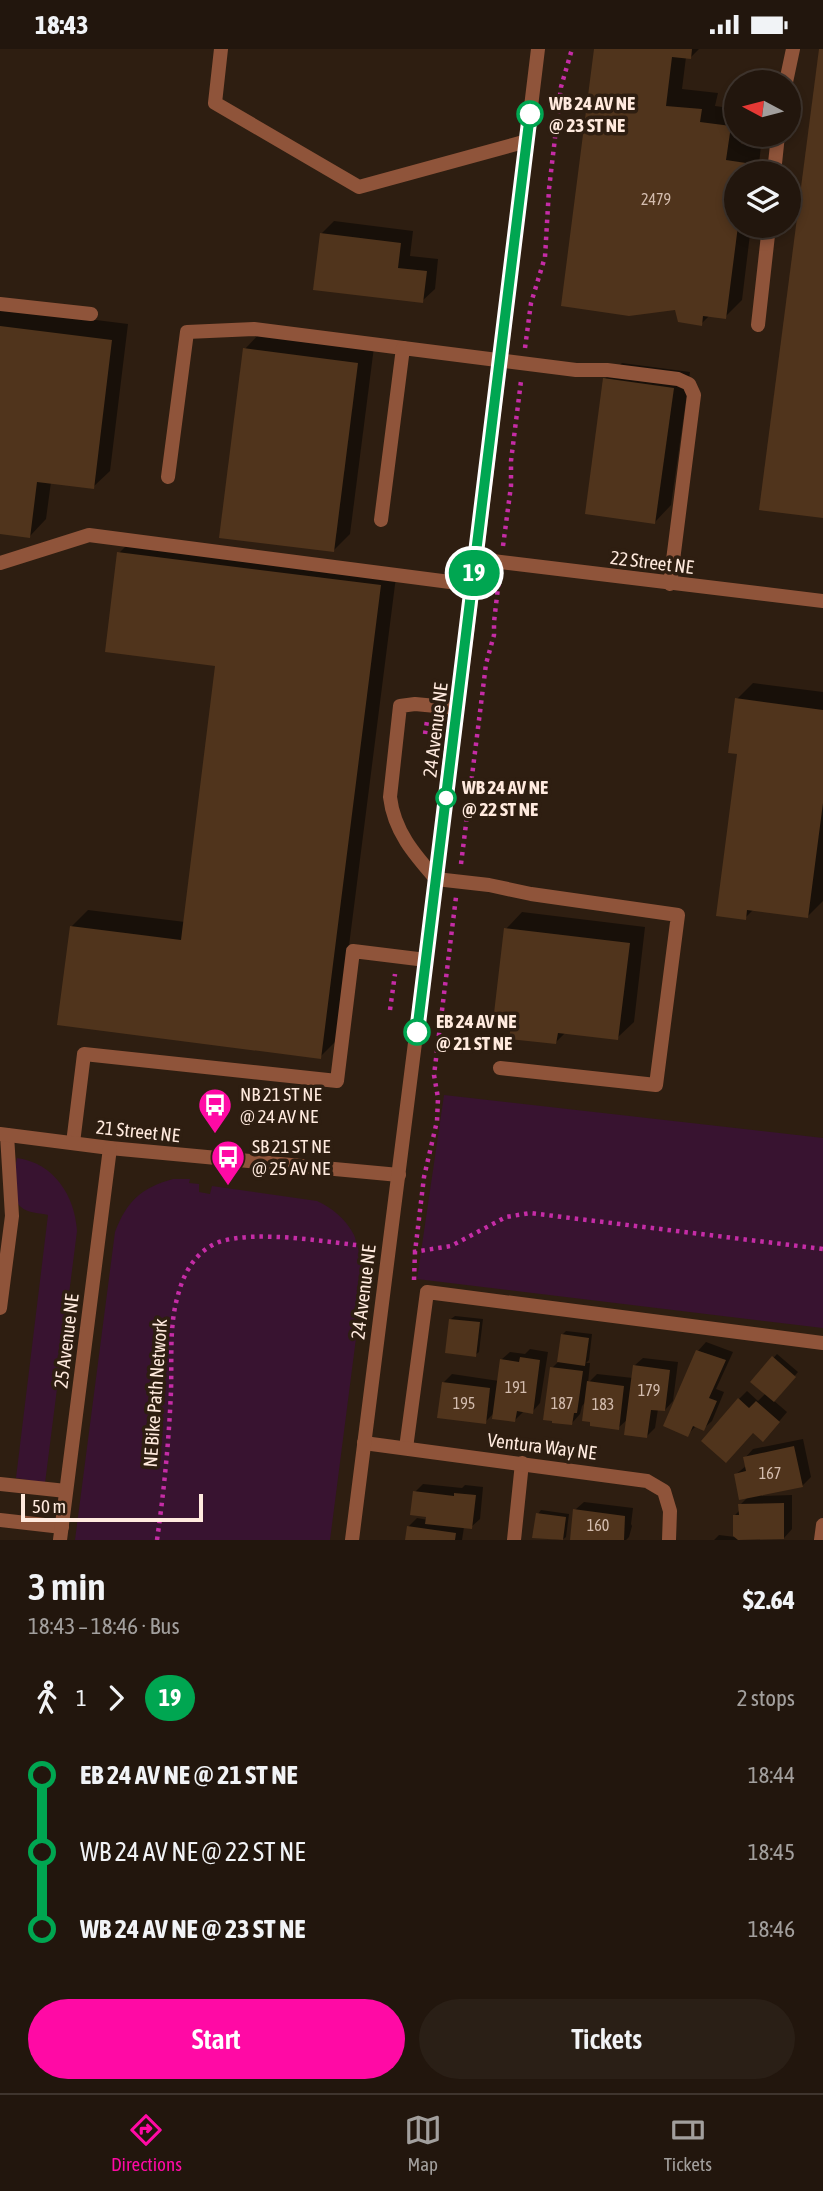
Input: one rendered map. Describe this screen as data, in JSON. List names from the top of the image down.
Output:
{
  "streets": {
    "street": [
      "22 Street NE",
      "24 Avenue NE",
      "21 Street NE",
      "25 Avenue NE",
      "Ventura Way NE"
    ],
    "path": ["NE Bike Path Network"]
  },
  "crossings": [
    ["22 Street NE", "24 Avenue NE"],
    ["24 Avenue NE", "21 Street NE"],
    ["24 Avenue NE", "Ventura Way NE"],
    ["21 Street NE", "25 Avenue NE"]
  ],
  "places": {
    "other": ["WB 24 AV NE @ 23 ST NE", "WB 24 AV NE @ 22 ST NE", "EB 24 AV NE @ 21 ST NE"],
    "bus stop": ["NB 21 ST NE @ 24 AV NE", "SB 21 ST NE @ 25 AV NE"]
  },
  "lines": ["bus line 19"],
  "house_numbers": [
    "2479",
    "191",
    "179",
    "195",
    "187",
    "183",
    "167",
    "160"
  ],
  "scale_bar": "50 m",
  "north": "left",
  "page": {
    "status": "18:43",
    "on_map": "19",
    "scale": "50 m",
    "heading": ["3 min", "18:43 – 18:46 · Bus", "$2.64"],
    "legs": ["1", "19", "2 stops"],
    "list": [
      {
        "name": "EB 24 AV NE @ 21 ST NE",
        "value": "18:44"
      },
      {
        "name": "WB 24 AV NE @ 22 ST NE",
        "value": "18:45"
      },
      {
        "name": "WB 24 AV NE @ 23 ST NE",
        "value": "18:46"
      }
    ],
    "buttons": ["Start", "Tickets"],
    "tabs": ["Directions", "Map", "Tickets"]
  }
}
